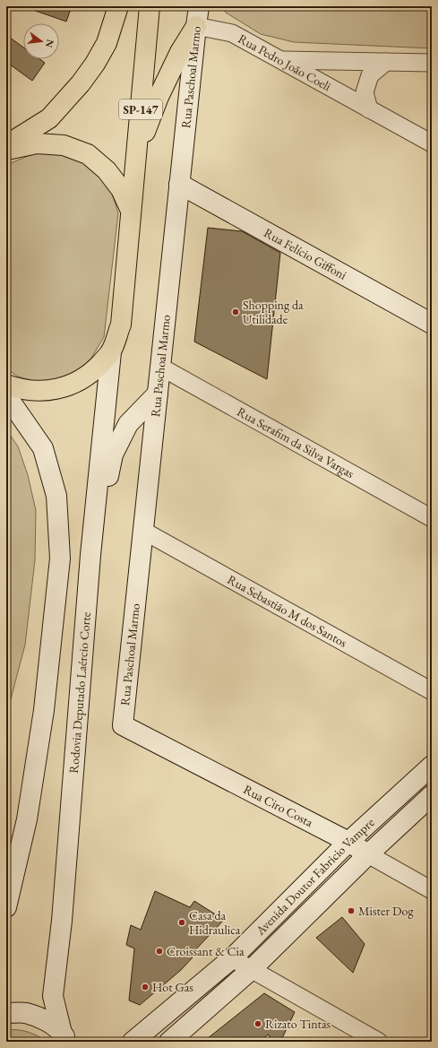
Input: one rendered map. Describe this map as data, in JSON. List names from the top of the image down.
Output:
{
  "streets": {
    "main road": [
      "Rua Paschoal Marmo",
      "SP-147",
      "Rua Felício Giffoni",
      "Rodovia Deputado Laércio Corte",
      "Rua Ciro Costa",
      "Avenida Doutor Fabricio Vampre"
    ],
    "street": ["Rua Pedro João Coeli", "Rua Serafim da Silva Vargas", "Rua Sebastião M dos Santos"]
  },
  "crossings": [
    ["Rua Pedro João Coeli", "Rua Paschoal Marmo"],
    ["Rua Paschoal Marmo", "Rua Felício Giffoni"],
    ["Rua Paschoal Marmo", "Rua Serafim da Silva Vargas"],
    ["Rua Paschoal Marmo", "Rua Sebastião M dos Santos"],
    ["Rua Paschoal Marmo", "Rua Ciro Costa"],
    ["Rua Ciro Costa", "Avenida Doutor Fabricio Vampre"]
  ],
  "places": [
    "Shopping da Utilidade",
    "Mister Dog",
    "Casa da Hidraulica",
    "Croissant & Cia",
    "Hot Gas",
    "Rizato Tintas"
  ],
  "north": "right"
}
